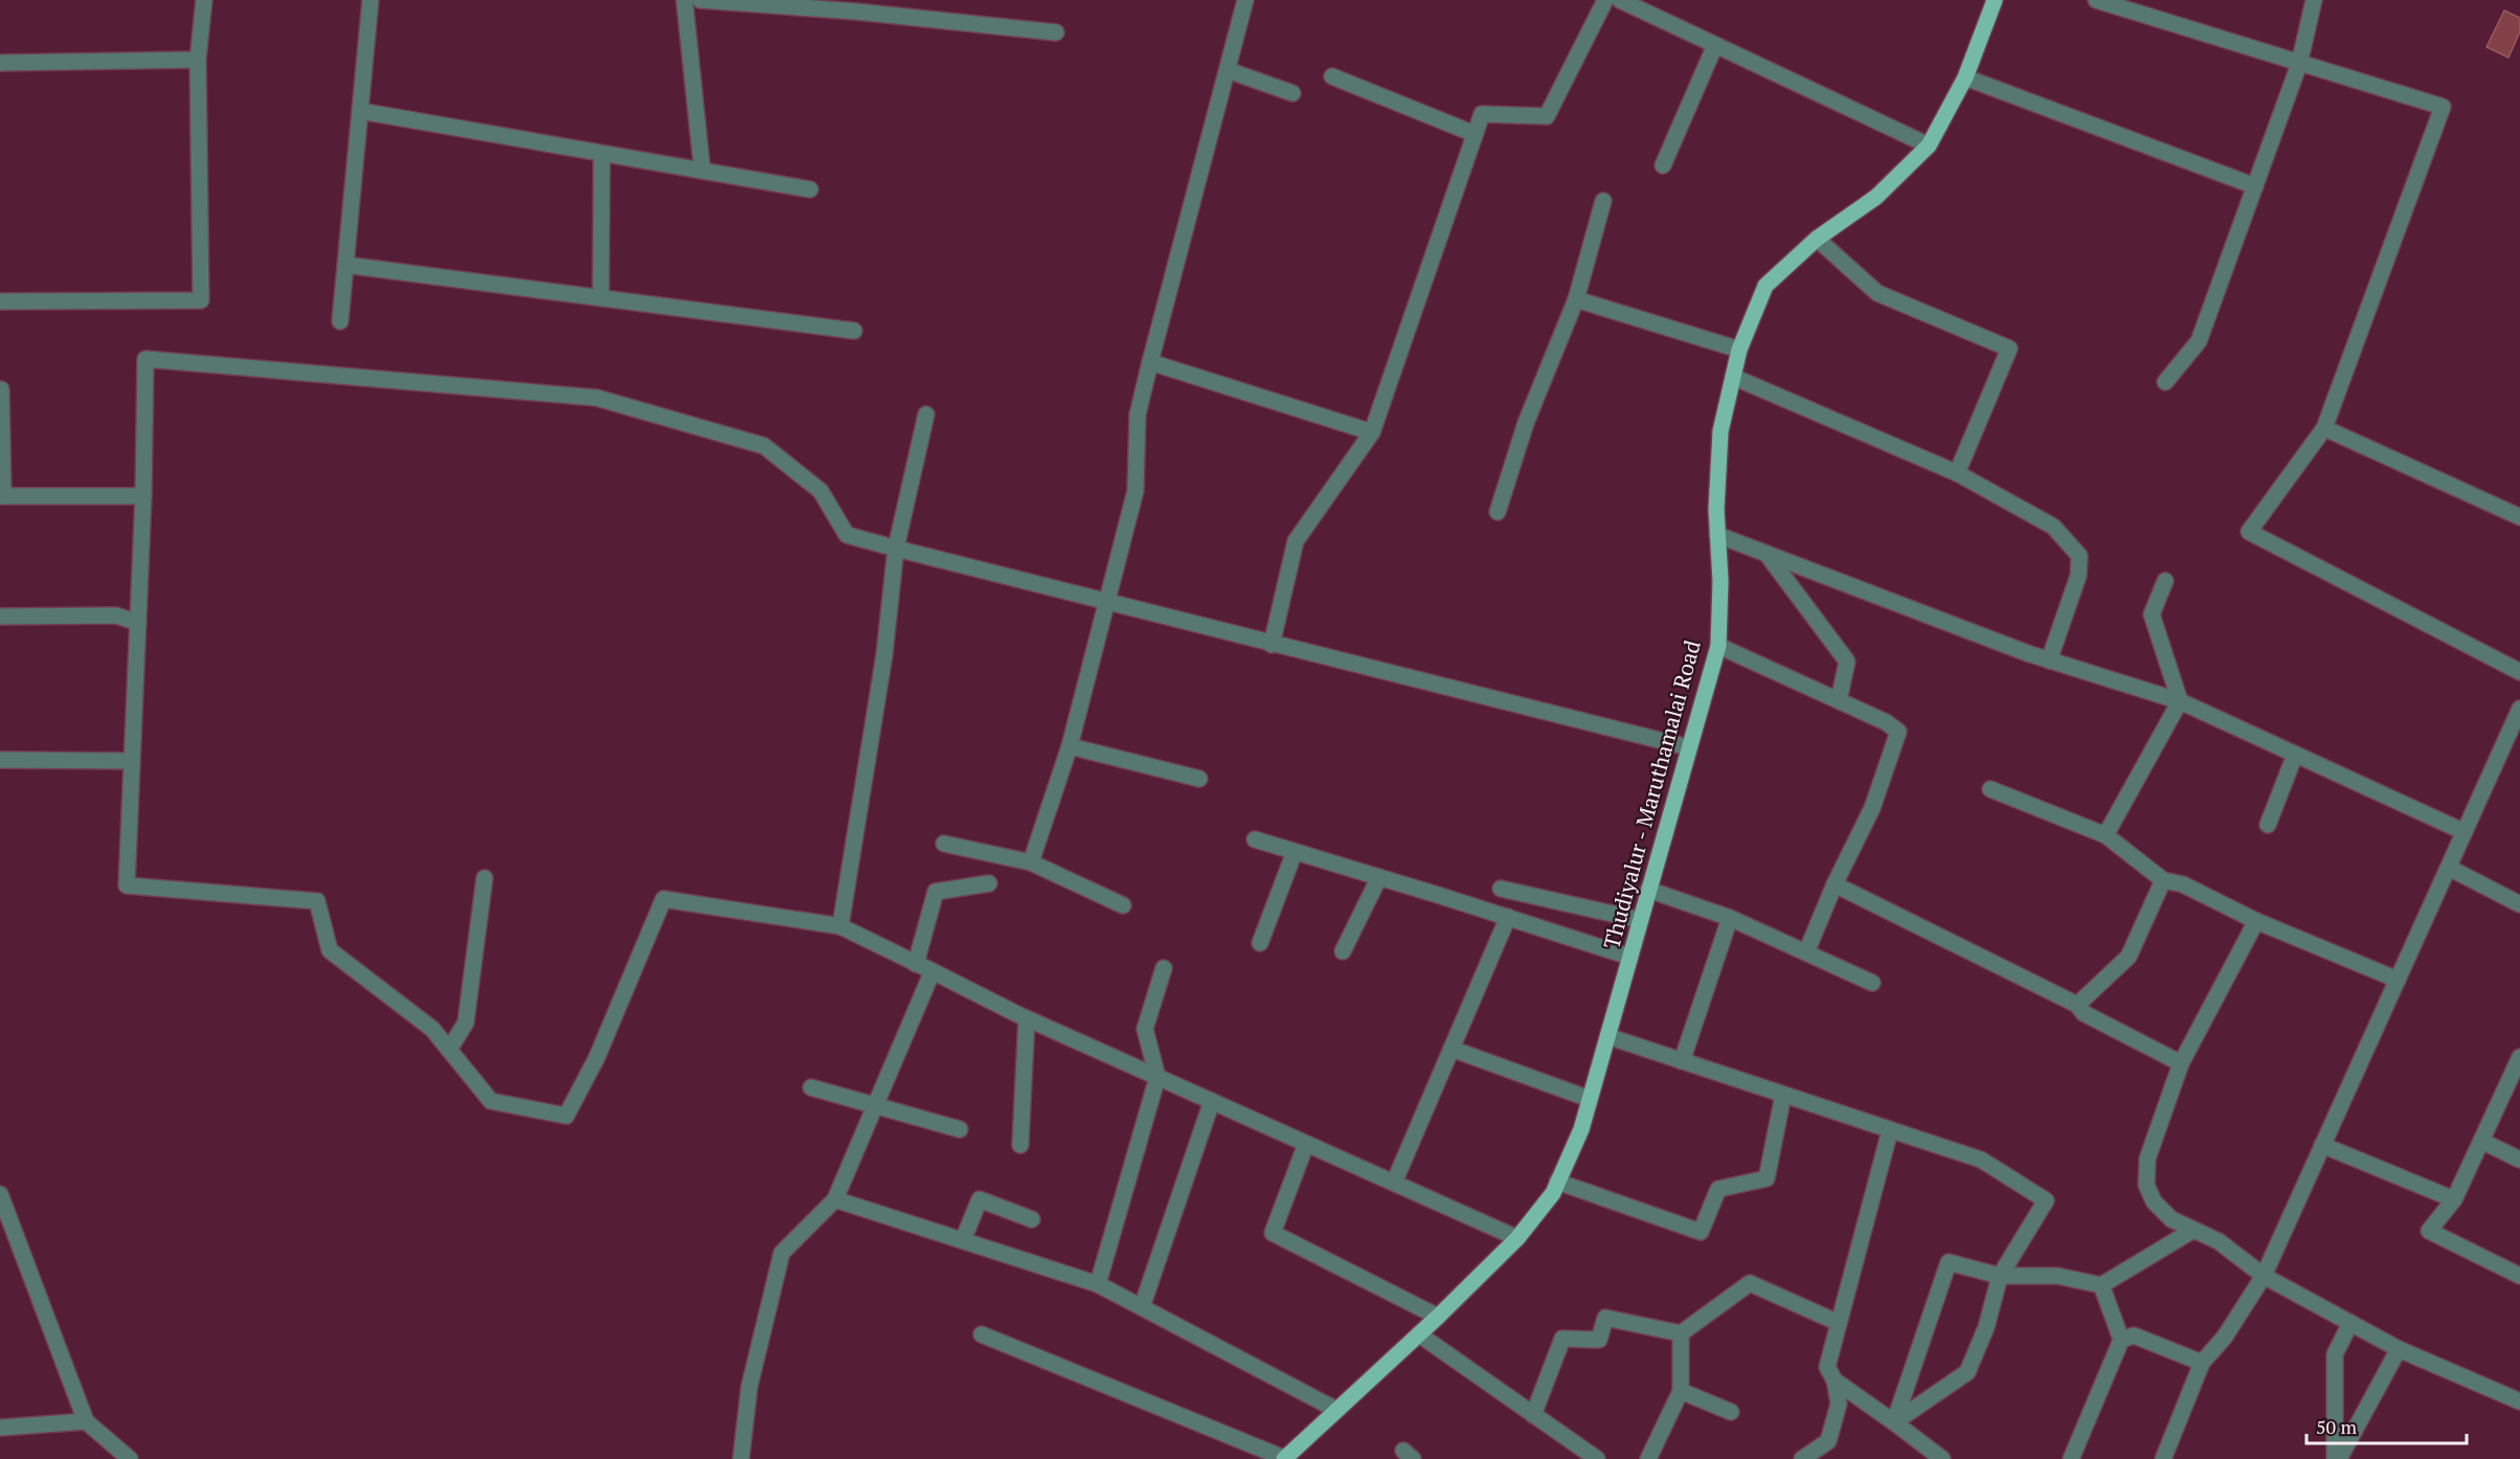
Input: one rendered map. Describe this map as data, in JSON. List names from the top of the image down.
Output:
{
  "streets": {
    "main road": ["Thudiyalur - Maruthamalai Road"]
  },
  "scale_bar": "50 m"
}
